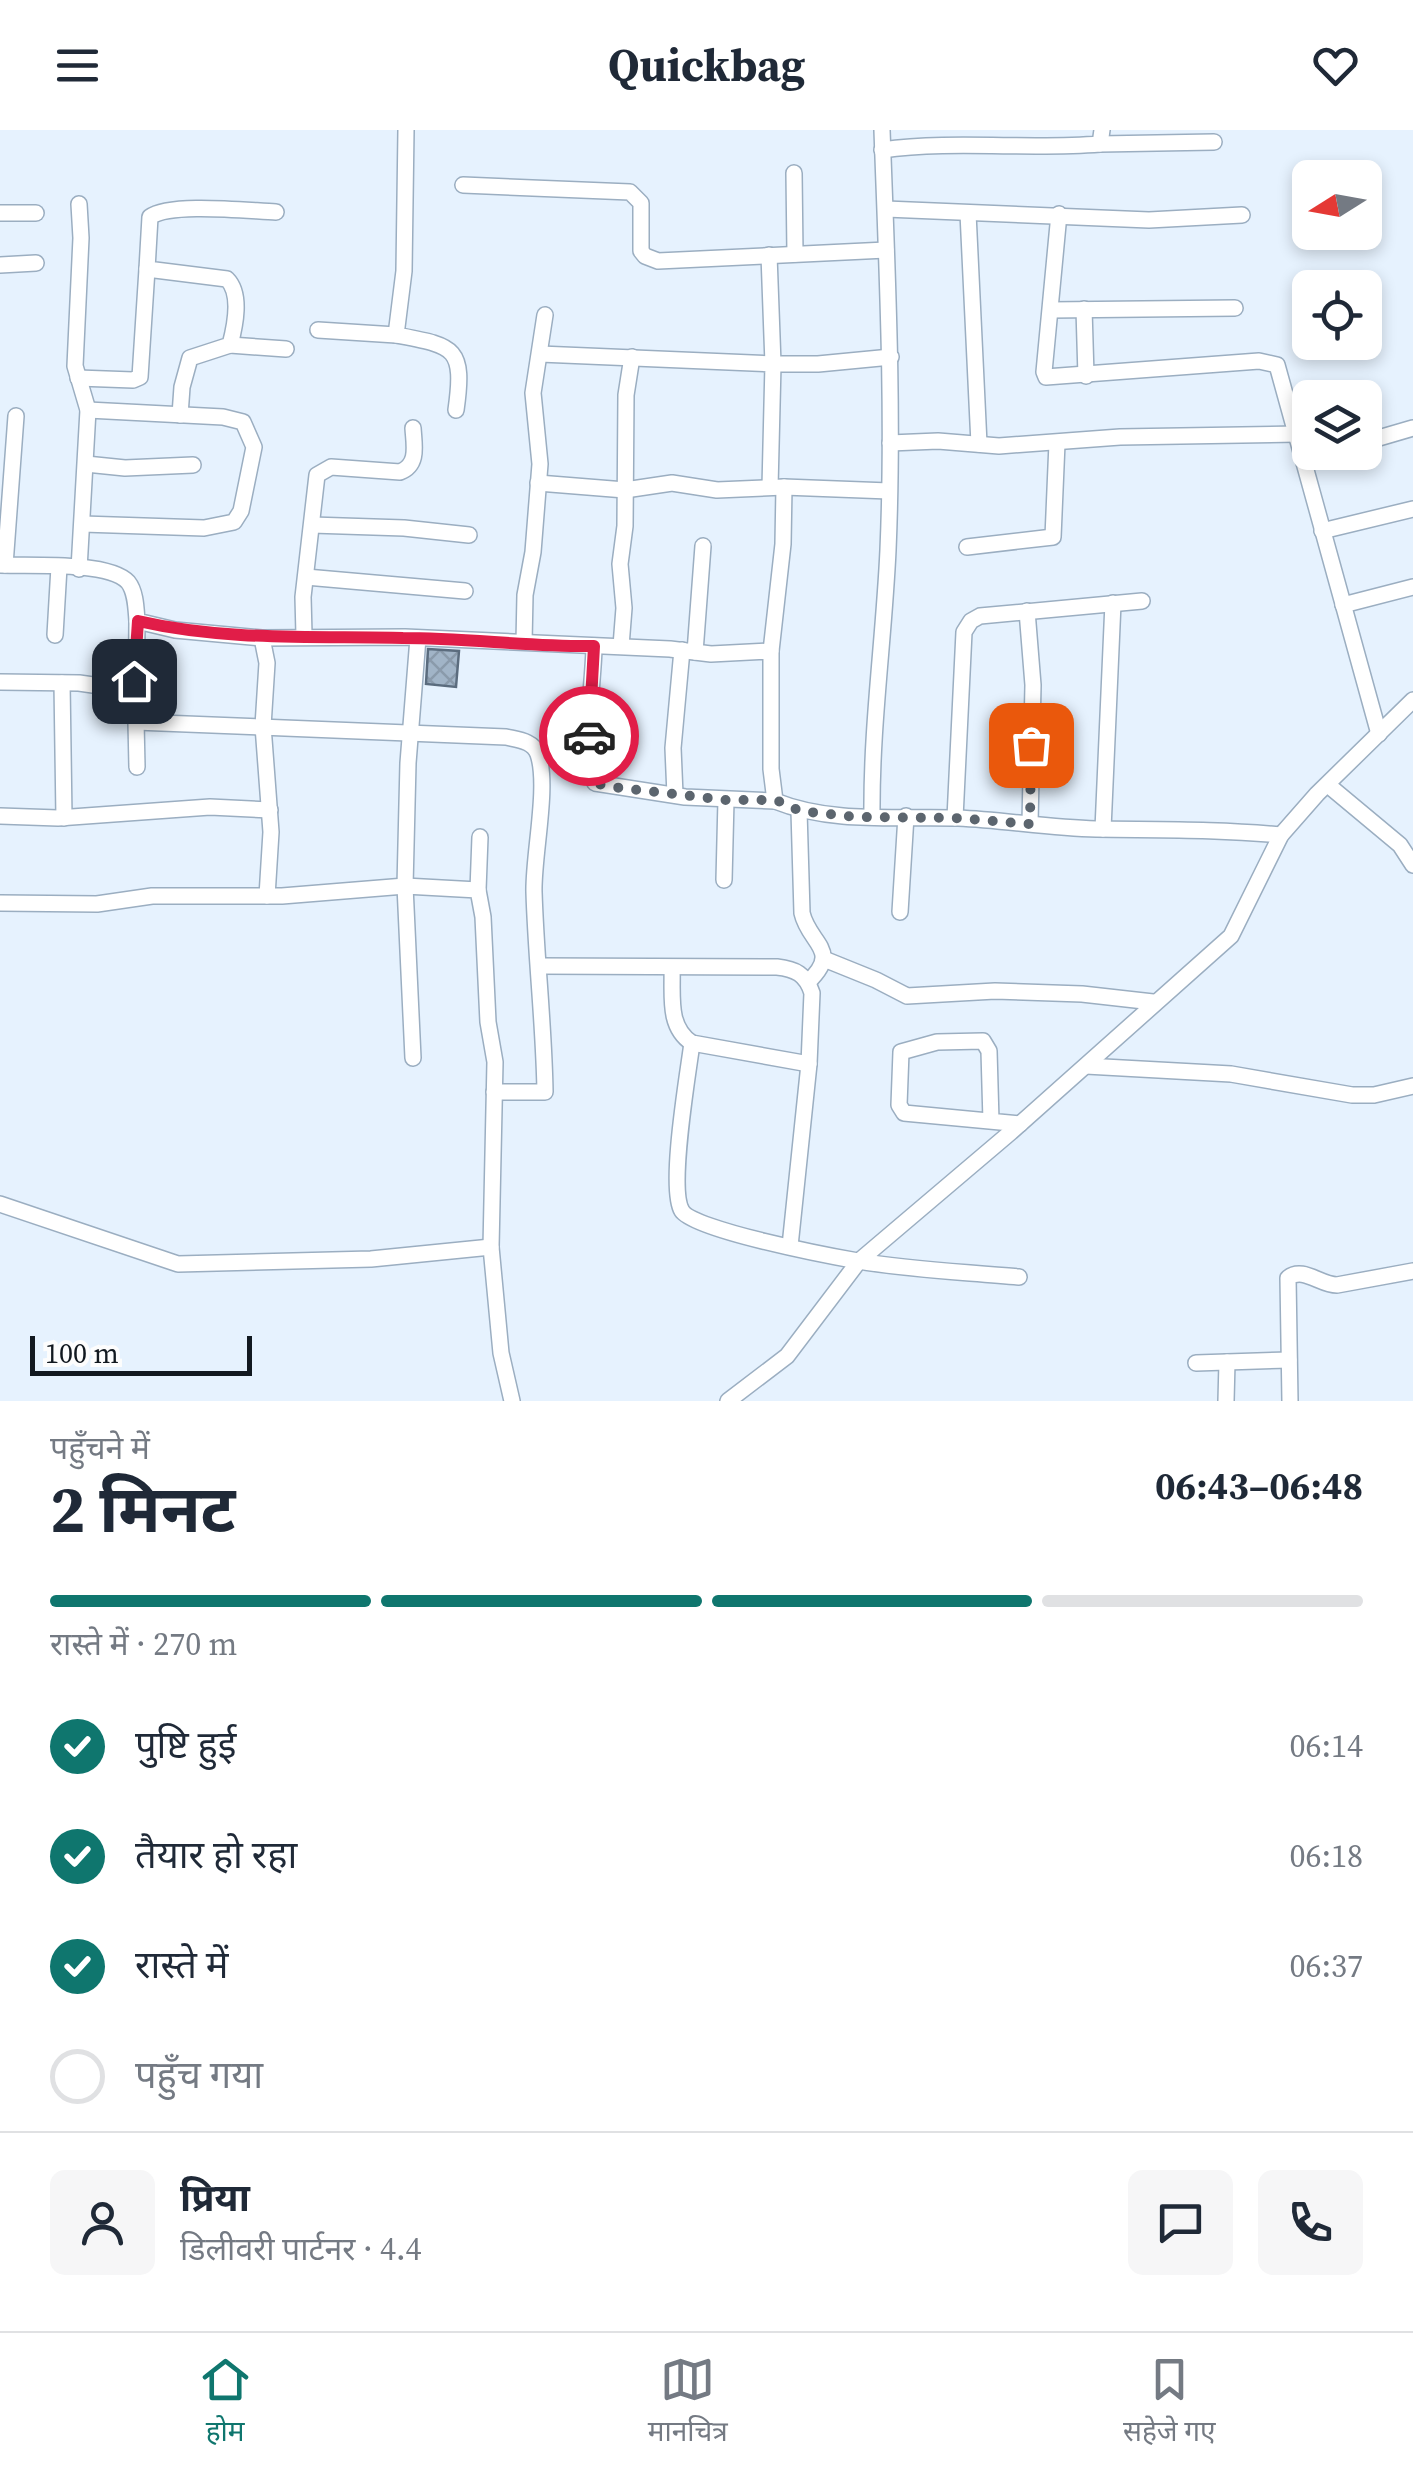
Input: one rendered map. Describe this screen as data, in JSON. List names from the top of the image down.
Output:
{
  "scale_bar": "100 m",
  "north": "left",
  "page": {
    "header": "Quickbag",
    "scale": "100 m",
    "heading": ["2 मिनट", "पहुँचने में", "06:43–06:48"],
    "panel": ["प्रिया", "डिलीवरी पार्टनर · 4.4"],
    "bar": "रास्ते में · 270 m",
    "list": [
      ["पुष्टि हुई", "06:14"],
      ["तैयार हो रहा", "06:18"],
      ["रास्ते में", "06:37"],
      "पहुँच गया"
    ],
    "tabs": ["होम", "मानचित्र", "सहेजे गए"]
  }
}
